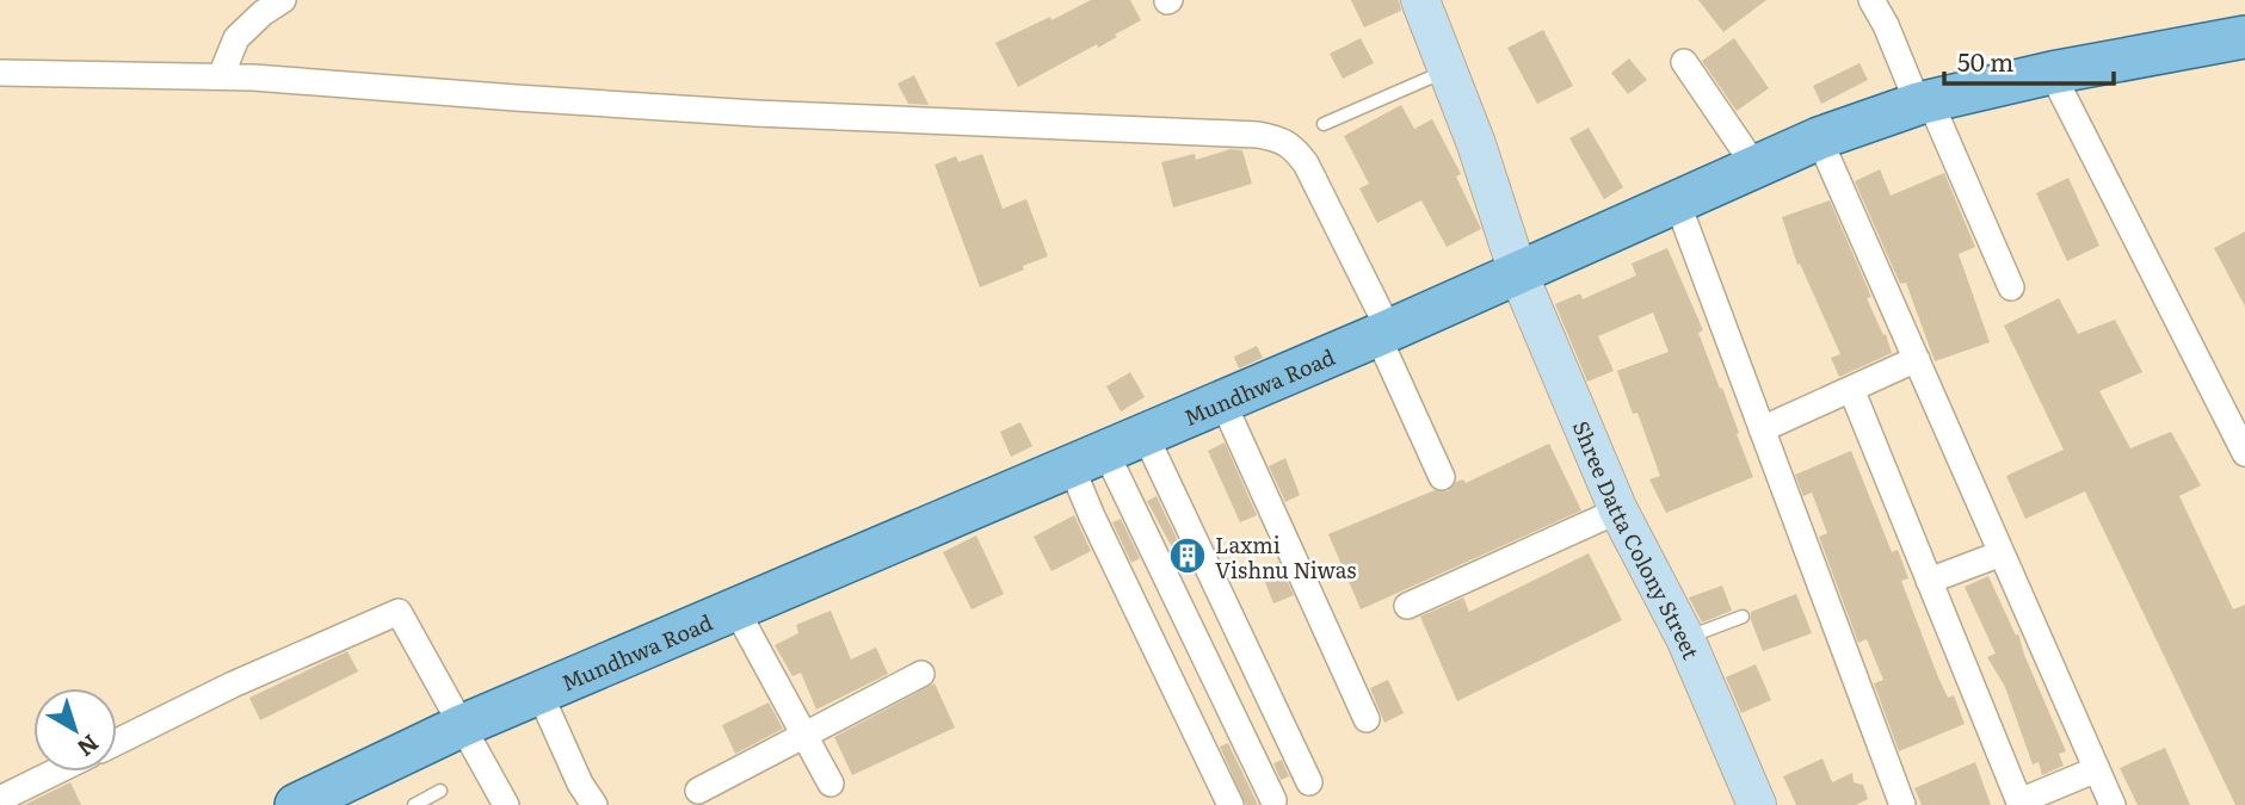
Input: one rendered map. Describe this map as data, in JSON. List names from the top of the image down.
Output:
{
  "streets": {
    "main road": ["Mundhwa Road"],
    "street": ["Shree Datta Colony Street"]
  },
  "crossings": [
    ["Mundhwa Road", "Shree Datta Colony Street"]
  ],
  "places": {
    "building": ["Laxmi Vishnu Niwas"]
  },
  "scale_bar": "50 m",
  "north": "bottom right"
}
